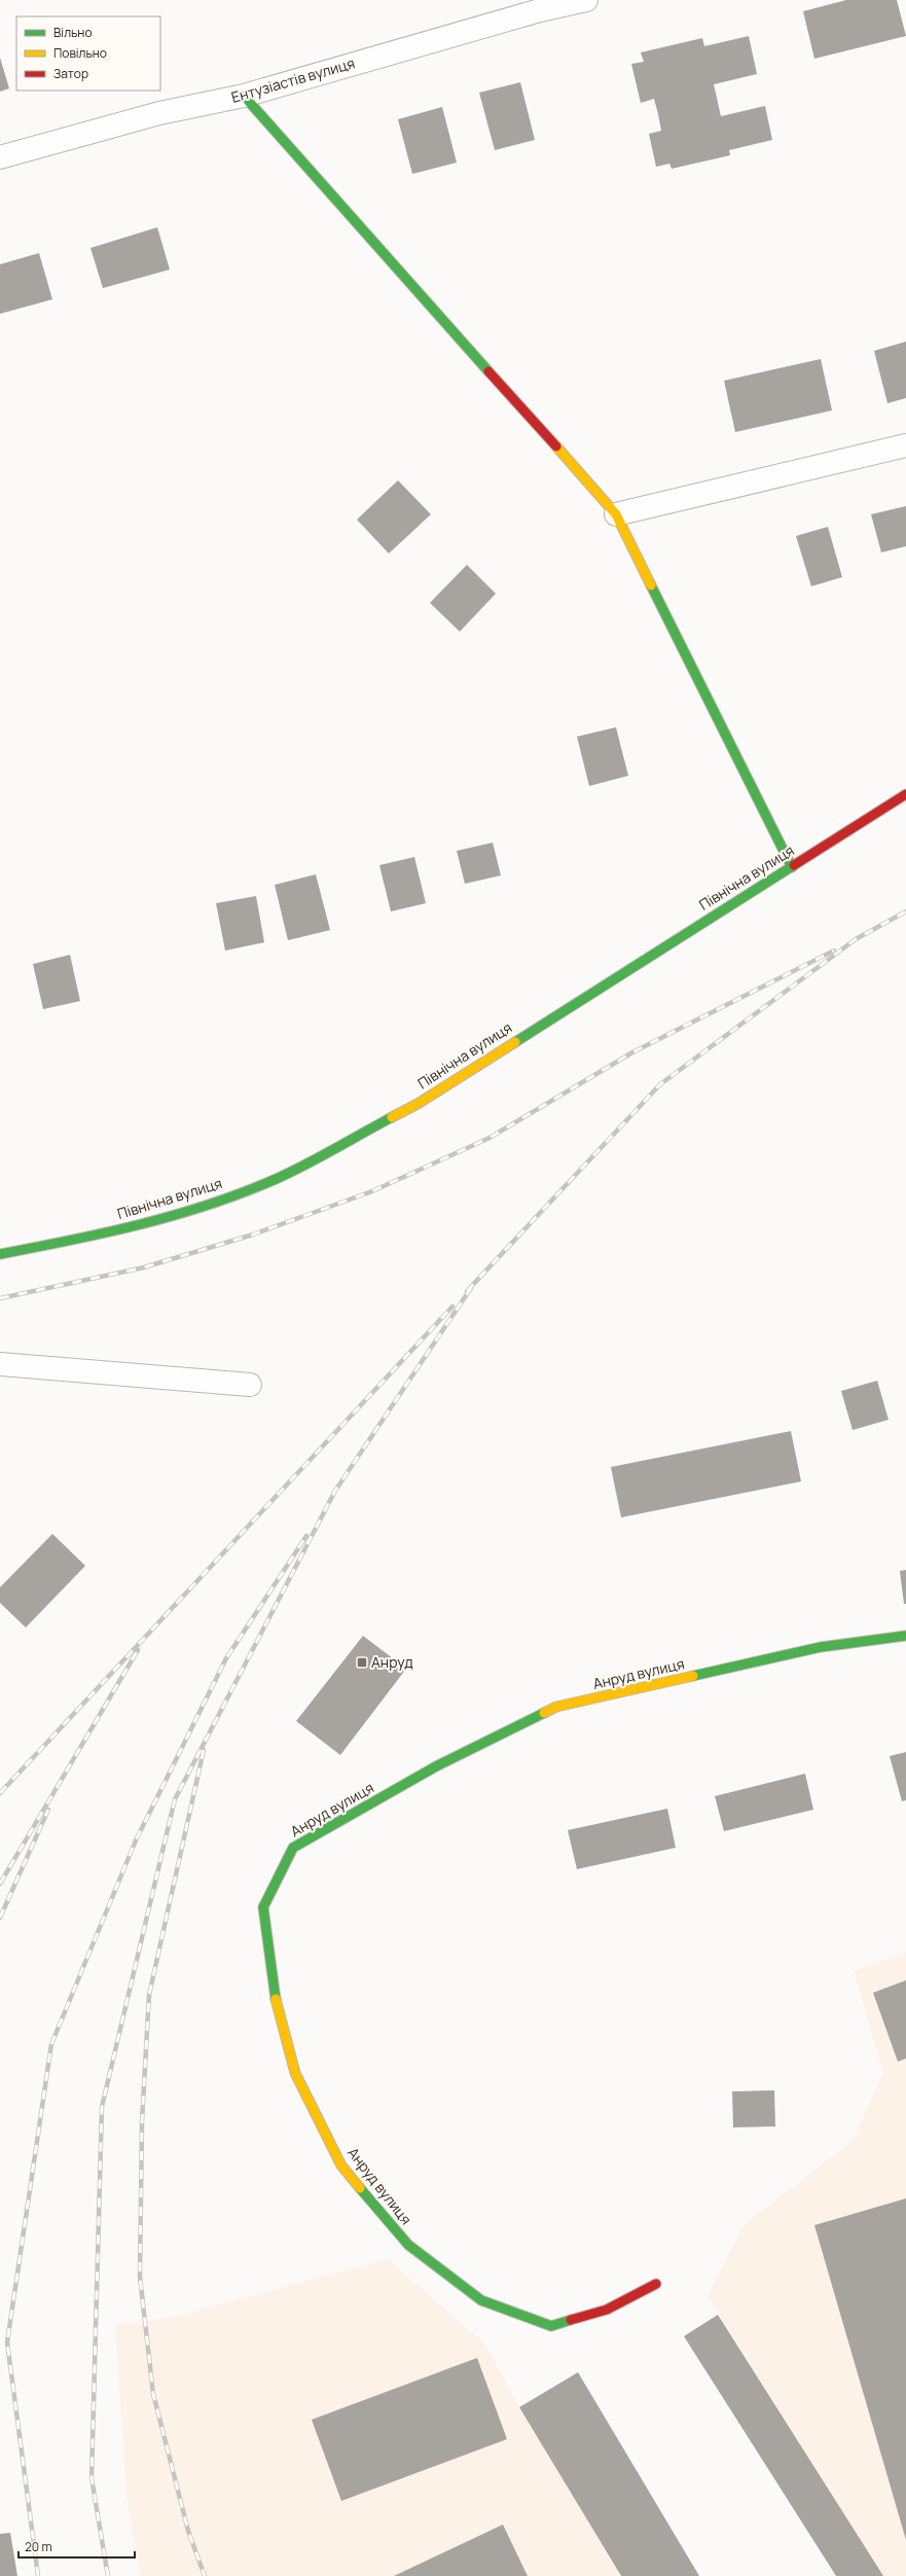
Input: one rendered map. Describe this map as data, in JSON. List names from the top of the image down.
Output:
{
  "streets": {
    "street": ["Ентузіастів вулиця", "Північна вулиця", "Анруд вулиця"]
  },
  "places": {
    "transit": ["Анруд"]
  },
  "legend": ["Вільно", "Повільно", "Затор"],
  "scale_bar": "20 m"
}
